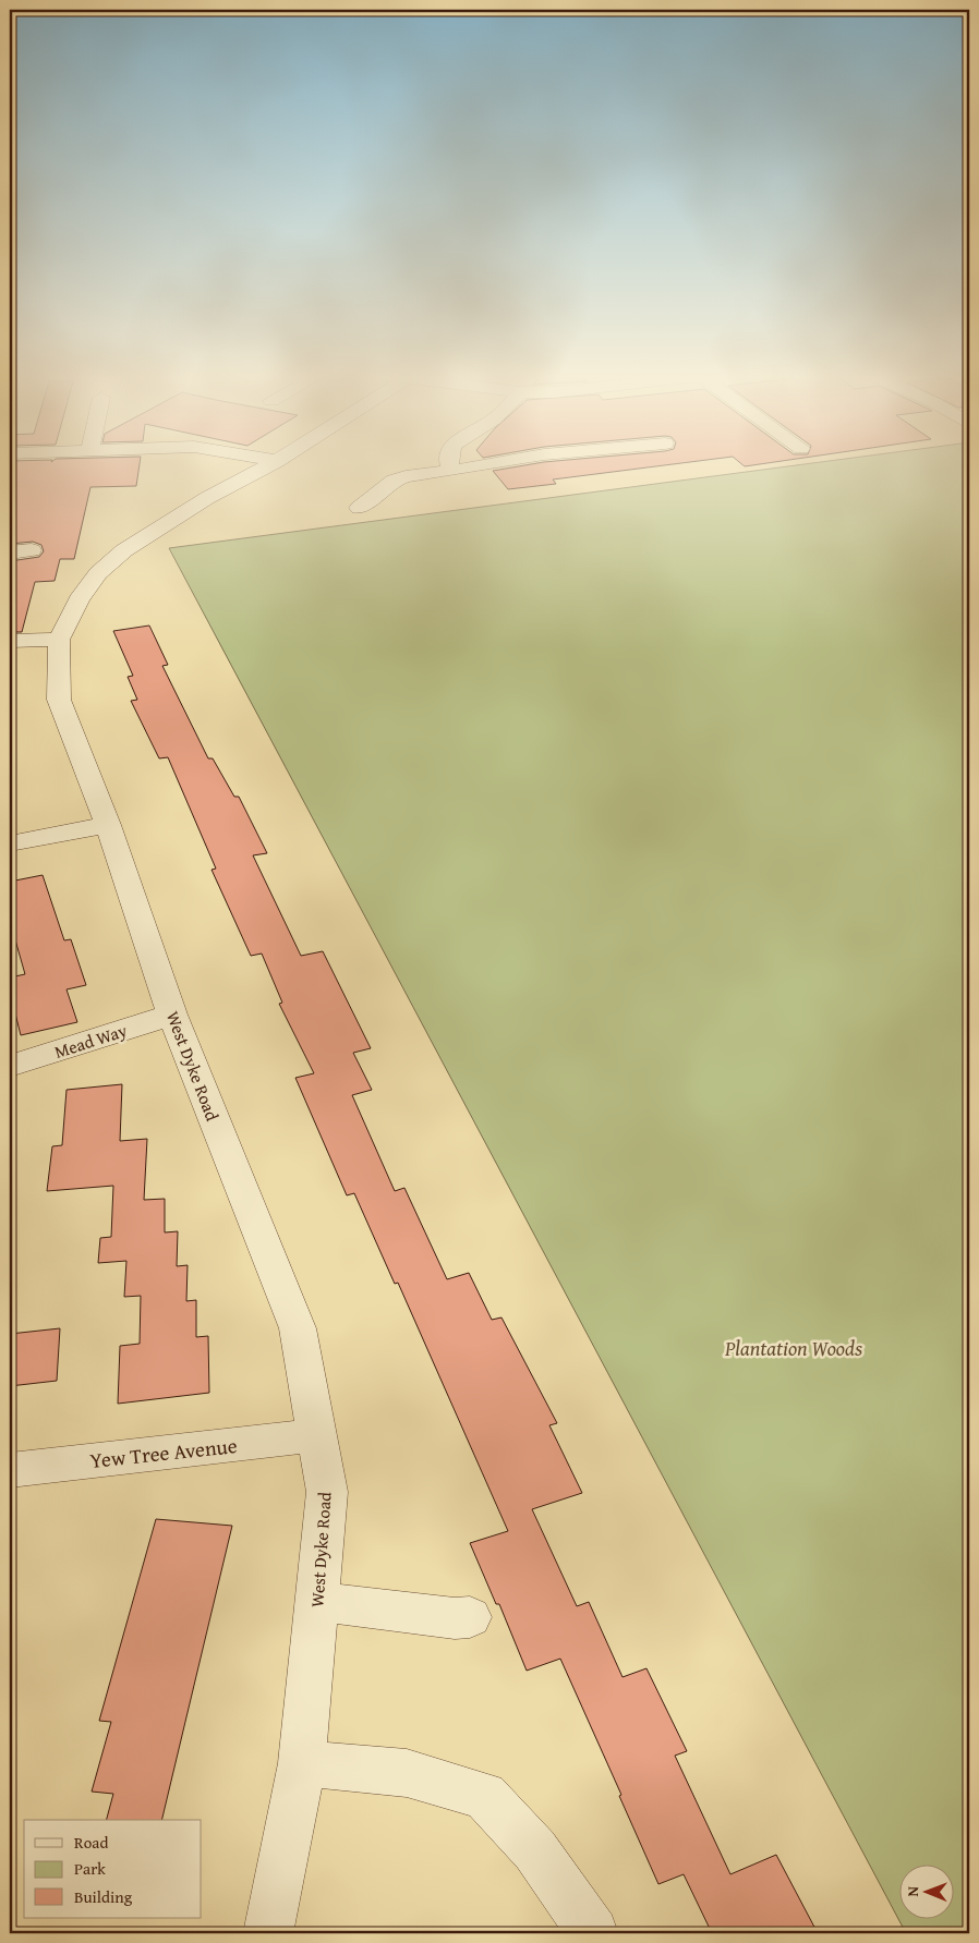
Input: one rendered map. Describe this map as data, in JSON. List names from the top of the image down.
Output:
{
  "streets": {
    "street": ["Mead Way", "West Dyke Road", "Yew Tree Avenue"]
  },
  "crossings": [
    ["Mead Way", "West Dyke Road"],
    ["West Dyke Road", "Yew Tree Avenue"]
  ],
  "parks": ["Plantation Woods"],
  "legend": ["Road", "Park", "Building"],
  "north": "left"
}
